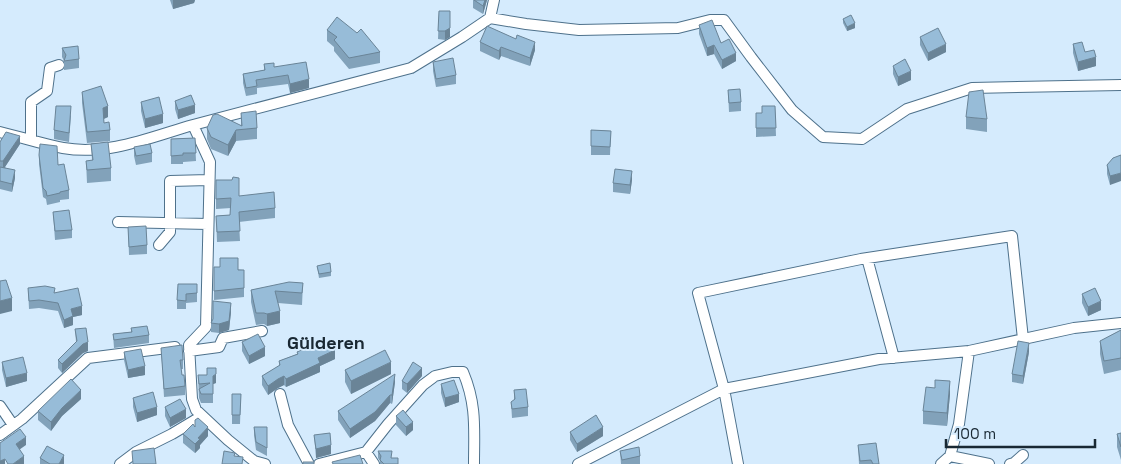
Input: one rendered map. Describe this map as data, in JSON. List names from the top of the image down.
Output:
{
  "districts": ["Gülderen"],
  "scale_bar": "100 m"
}
